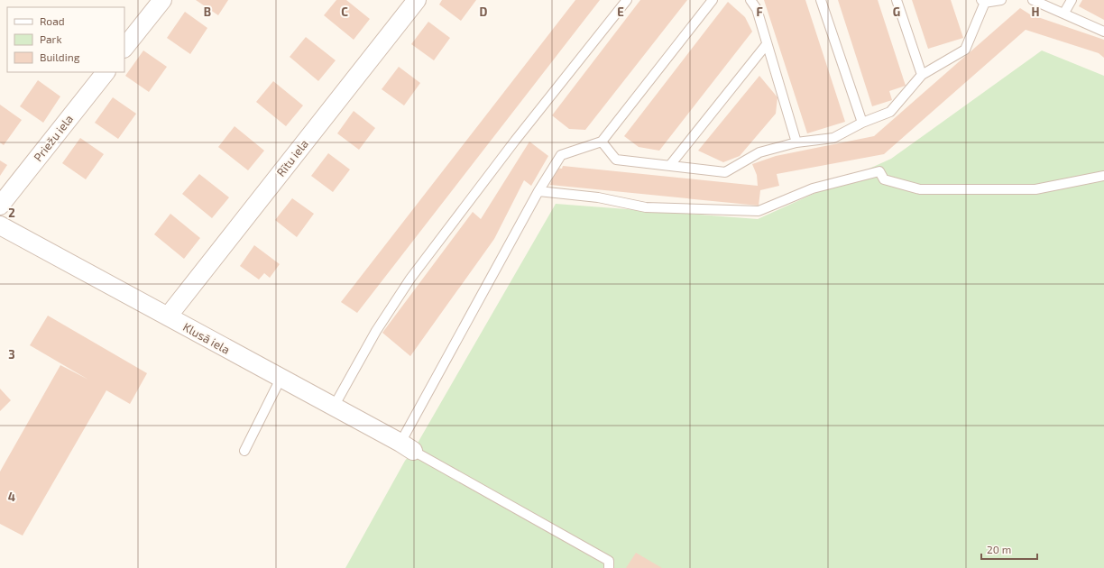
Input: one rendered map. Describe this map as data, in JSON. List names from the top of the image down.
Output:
{
  "streets": {
    "street": ["Priežu iela", "Rītu iela", "Klusā iela"]
  },
  "crossings": [
    ["Rītu iela", "Klusā iela"]
  ],
  "legend": ["Road", "Park", "Building"],
  "scale_bar": "20 m",
  "grid": {
    "columns": [
      "B",
      "C",
      "D",
      "E",
      "F",
      "G",
      "H"
    ],
    "rows": ["2", "3", "4"]
  }
}
